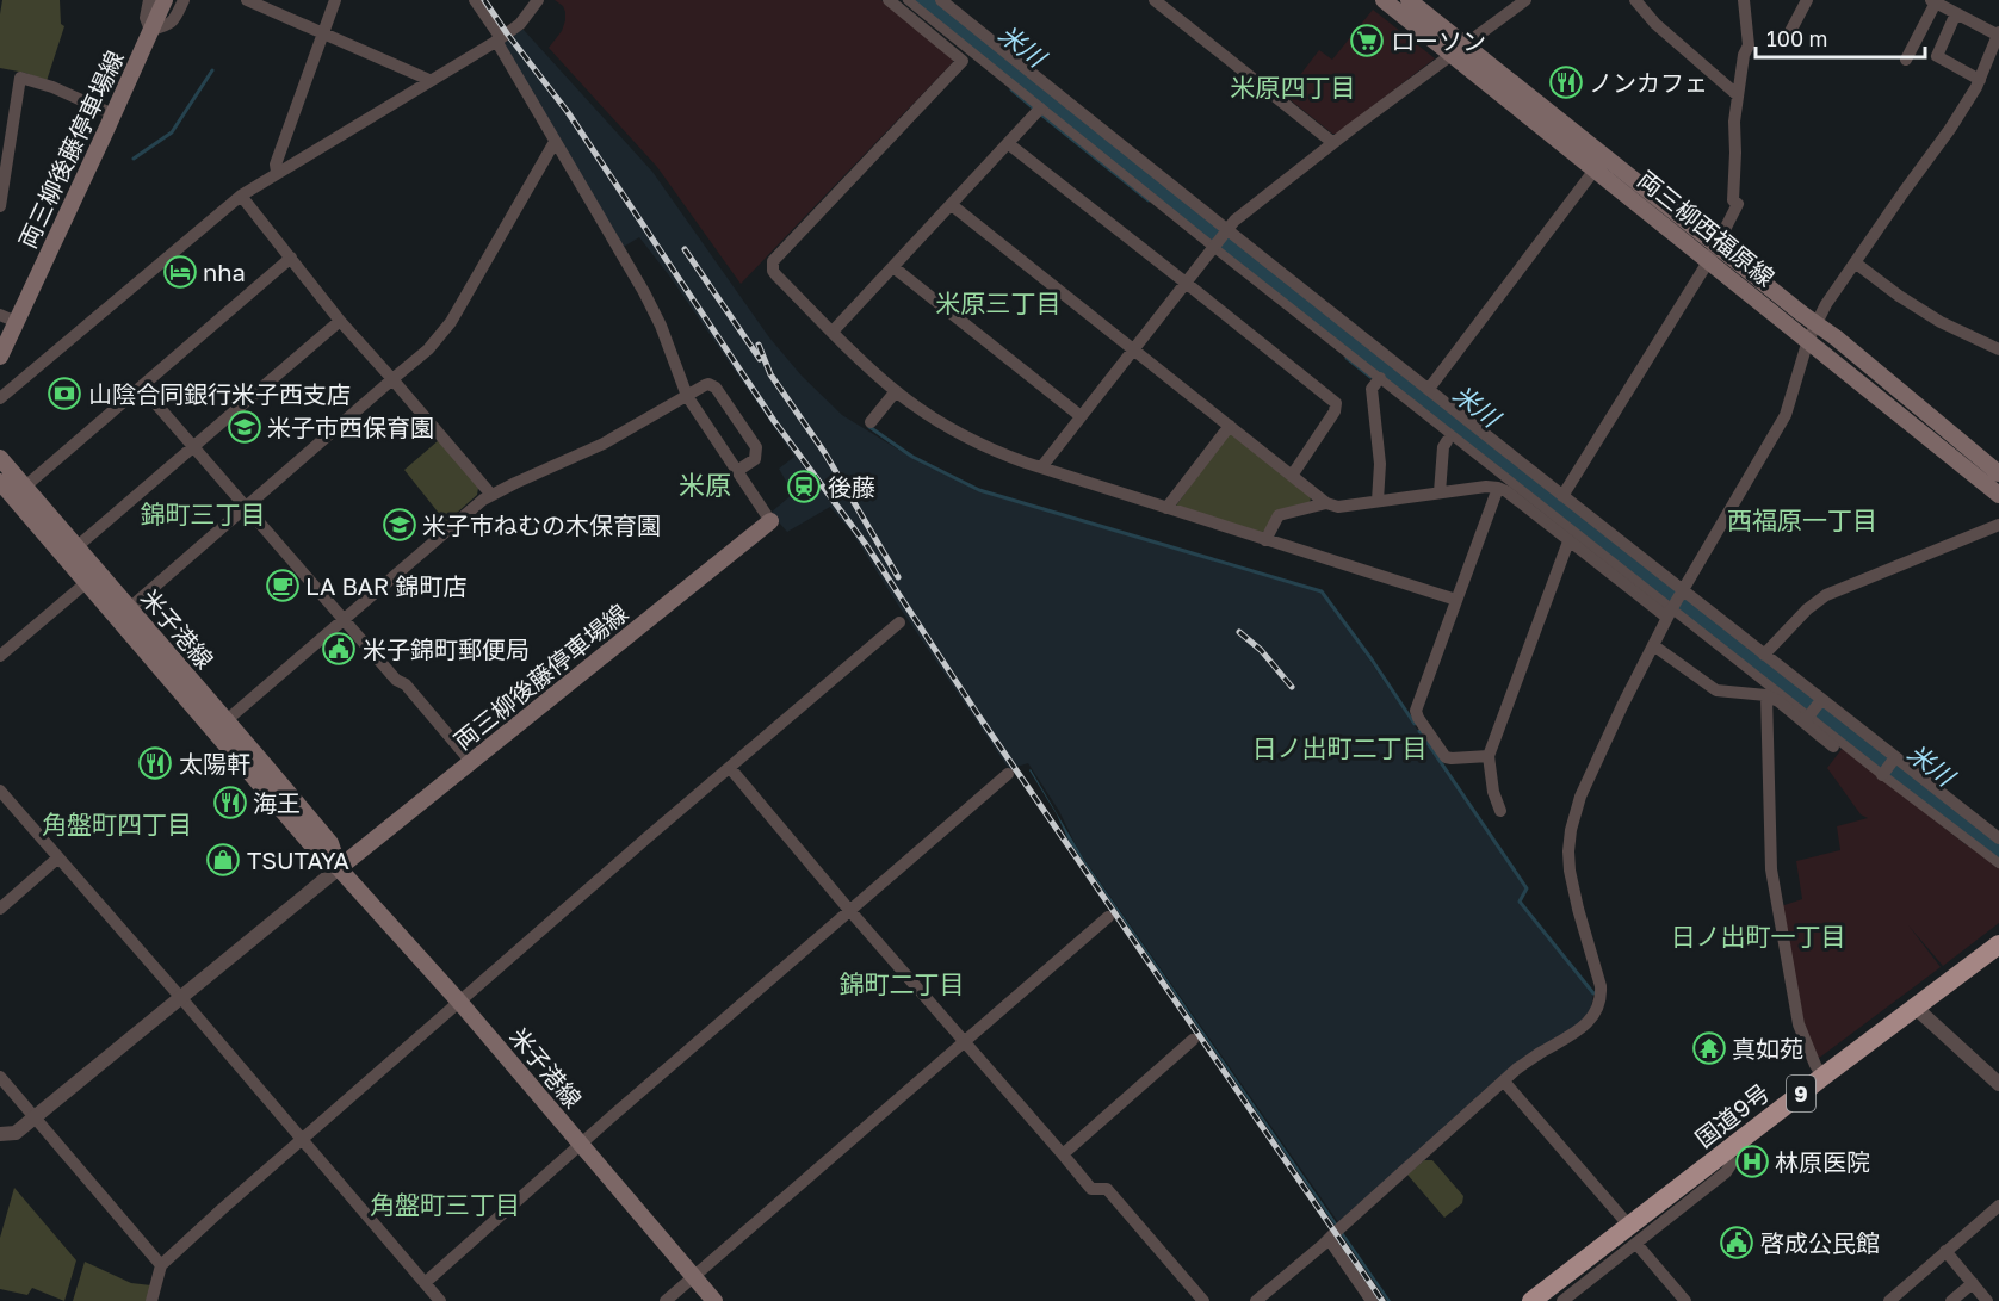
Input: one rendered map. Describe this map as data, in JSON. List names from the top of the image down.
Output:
{
  "streets": {
    "highway": ["9", "国道9号"],
    "main road": ["両三柳後藤停車場線", "両三柳西福原線", "米子港線"]
  },
  "crossings": [
    ["両三柳後藤停車場線", "米子港線"]
  ],
  "districts": [
    "米原四丁目",
    "米原三丁目",
    "米原",
    "錦町三丁目",
    "西福原一丁目",
    "日ノ出町二丁目",
    "角盤町四丁目",
    "日ノ出町一丁目",
    "錦町二丁目",
    "角盤町三丁目"
  ],
  "water": ["米川"],
  "places": {
    "supermarket": ["ローソン"],
    "restaurant": ["ノンカフェ", "太陽軒", "海王"],
    "hotel": ["nha"],
    "bank": ["山陰合同銀行米子西支店"],
    "school or university": ["米子市西保育園", "米子市ねむの木保育園"],
    "station": ["後藤"],
    "cafe": ["LA BAR 錦町店"],
    "public building": ["米子錦町郵便局", "啓成公民館"],
    "shop": ["TSUTAYA"],
    "temple": ["真如苑"],
    "hospital": ["林原医院"]
  },
  "scale_bar": "100 m"
}
